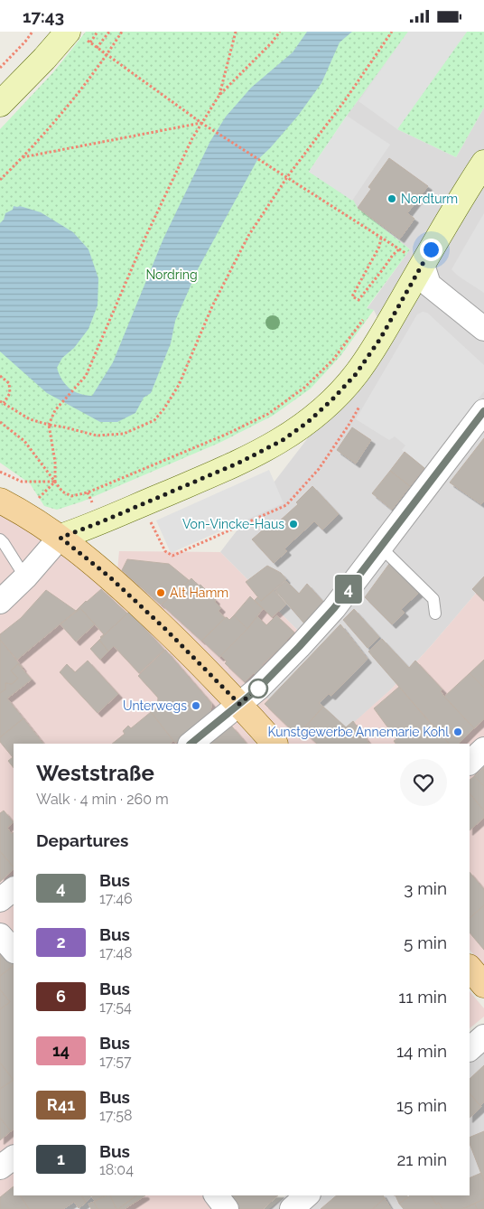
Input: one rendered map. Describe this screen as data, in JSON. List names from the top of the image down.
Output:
{
  "parks": ["Nordring"],
  "places": [
    "Nordturm",
    "Von-Vincke-Haus",
    "Alt Hamm",
    "Unterwegs",
    "Kunstgewerbe Annemarie Kohl"
  ],
  "lines": ["bus line 4"],
  "page": {
    "status": "17:43",
    "on_map": "4",
    "heading": [
      ["Weststraße", "Walk · 4 min · 260 m"],
      "Departures"
    ],
    "list": [
      {
        "mark": "4",
        "name": "Bus",
        "note": "17:46",
        "value": "3 min"
      },
      {
        "mark": "2",
        "name": "Bus",
        "note": "17:48",
        "value": "5 min"
      },
      {
        "mark": "6",
        "name": "Bus",
        "note": "17:54",
        "value": "11 min"
      },
      {
        "mark": "14",
        "name": "Bus",
        "note": "17:57",
        "value": "14 min"
      },
      {
        "mark": "R41",
        "name": "Bus",
        "note": "17:58",
        "value": "15 min"
      },
      {
        "mark": "1",
        "name": "Bus",
        "note": "18:04",
        "value": "21 min"
      }
    ]
  }
}
